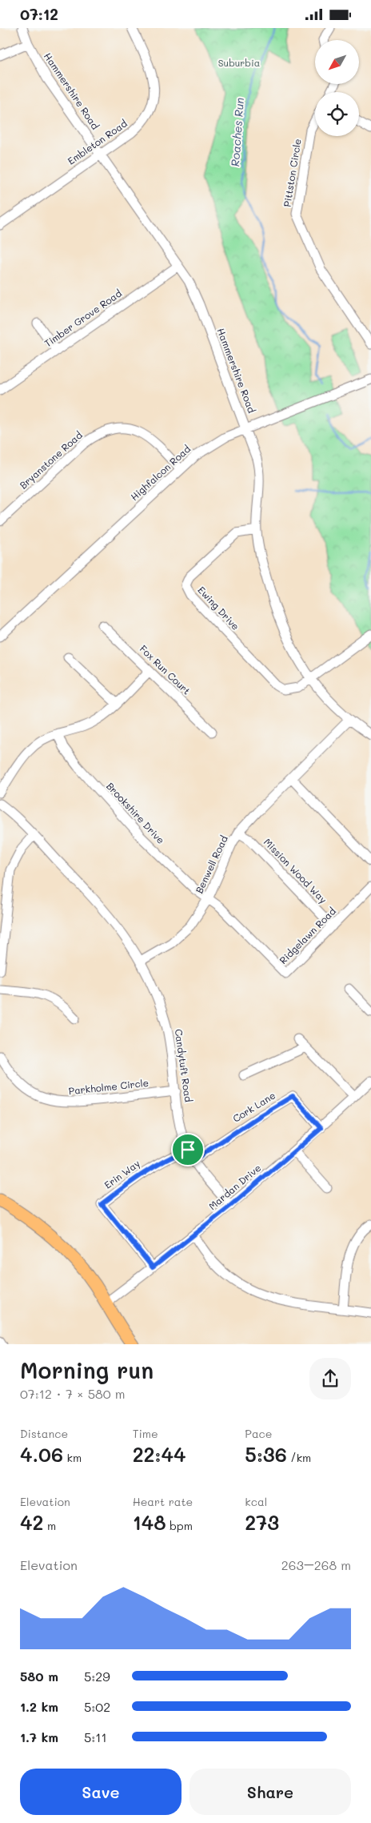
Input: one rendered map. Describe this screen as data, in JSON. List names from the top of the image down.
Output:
{
  "streets": {
    "street": [
      "Hammershire Road",
      "Embleton Road",
      "Pittston Circle",
      "Timber Grove Road",
      "Bryanstone Road",
      "Highfalcon Road",
      "Ewing Drive",
      "Fox Run Court",
      "Brookshire Drive",
      "Benwell Road",
      "Mission Wood Way",
      "Ridgelawn Road",
      "Candytuft Road",
      "Parkholme Circle",
      "Cork Lane",
      "Erin Way",
      "Mardan Drive"
    ]
  },
  "crossings": [
    ["Hammershire Road", "Embleton Road"],
    ["Hammershire Road", "Timber Grove Road"],
    ["Hammershire Road", "Highfalcon Road"],
    ["Hammershire Road", "Ewing Drive"],
    ["Hammershire Road", "Benwell Road"],
    ["Bryanstone Road", "Highfalcon Road"],
    ["Brookshire Drive", "Benwell Road"],
    ["Brookshire Drive", "Ridgelawn Road"],
    ["Benwell Road", "Mission Wood Way"],
    ["Benwell Road", "Ridgelawn Road"],
    ["Benwell Road", "Candytuft Road"],
    ["Mission Wood Way", "Ridgelawn Road"],
    ["Candytuft Road", "Parkholme Circle"],
    ["Candytuft Road", "Cork Lane"],
    ["Candytuft Road", "Erin Way"],
    ["Candytuft Road", "Mardan Drive"],
    ["Cork Lane", "Mardan Drive"],
    ["Erin Way", "Mardan Drive"]
  ],
  "water": ["Roaches Run"],
  "parks": ["Suburbia"],
  "north": "bottom left",
  "page": {
    "status": "07:12",
    "heading": ["Morning run", "07:12 · 7 × 580 m"],
    "stats": [
      ["Distance", "4.06 km"],
      ["Time", "22:44"],
      ["Pace", "5:36 /km"],
      ["Elevation", "42 m"],
      ["Heart rate", "148 bpm"],
      ["kcal", "273"]
    ],
    "chart": ["Elevation", "263–268 m"],
    "list": [
      {
        "name": "580 m",
        "note": "5:29"
      },
      {
        "name": "1.2 km",
        "note": "5:02"
      },
      {
        "name": "1.7 km",
        "note": "5:11"
      }
    ],
    "buttons": ["Save", "Share"]
  }
}
